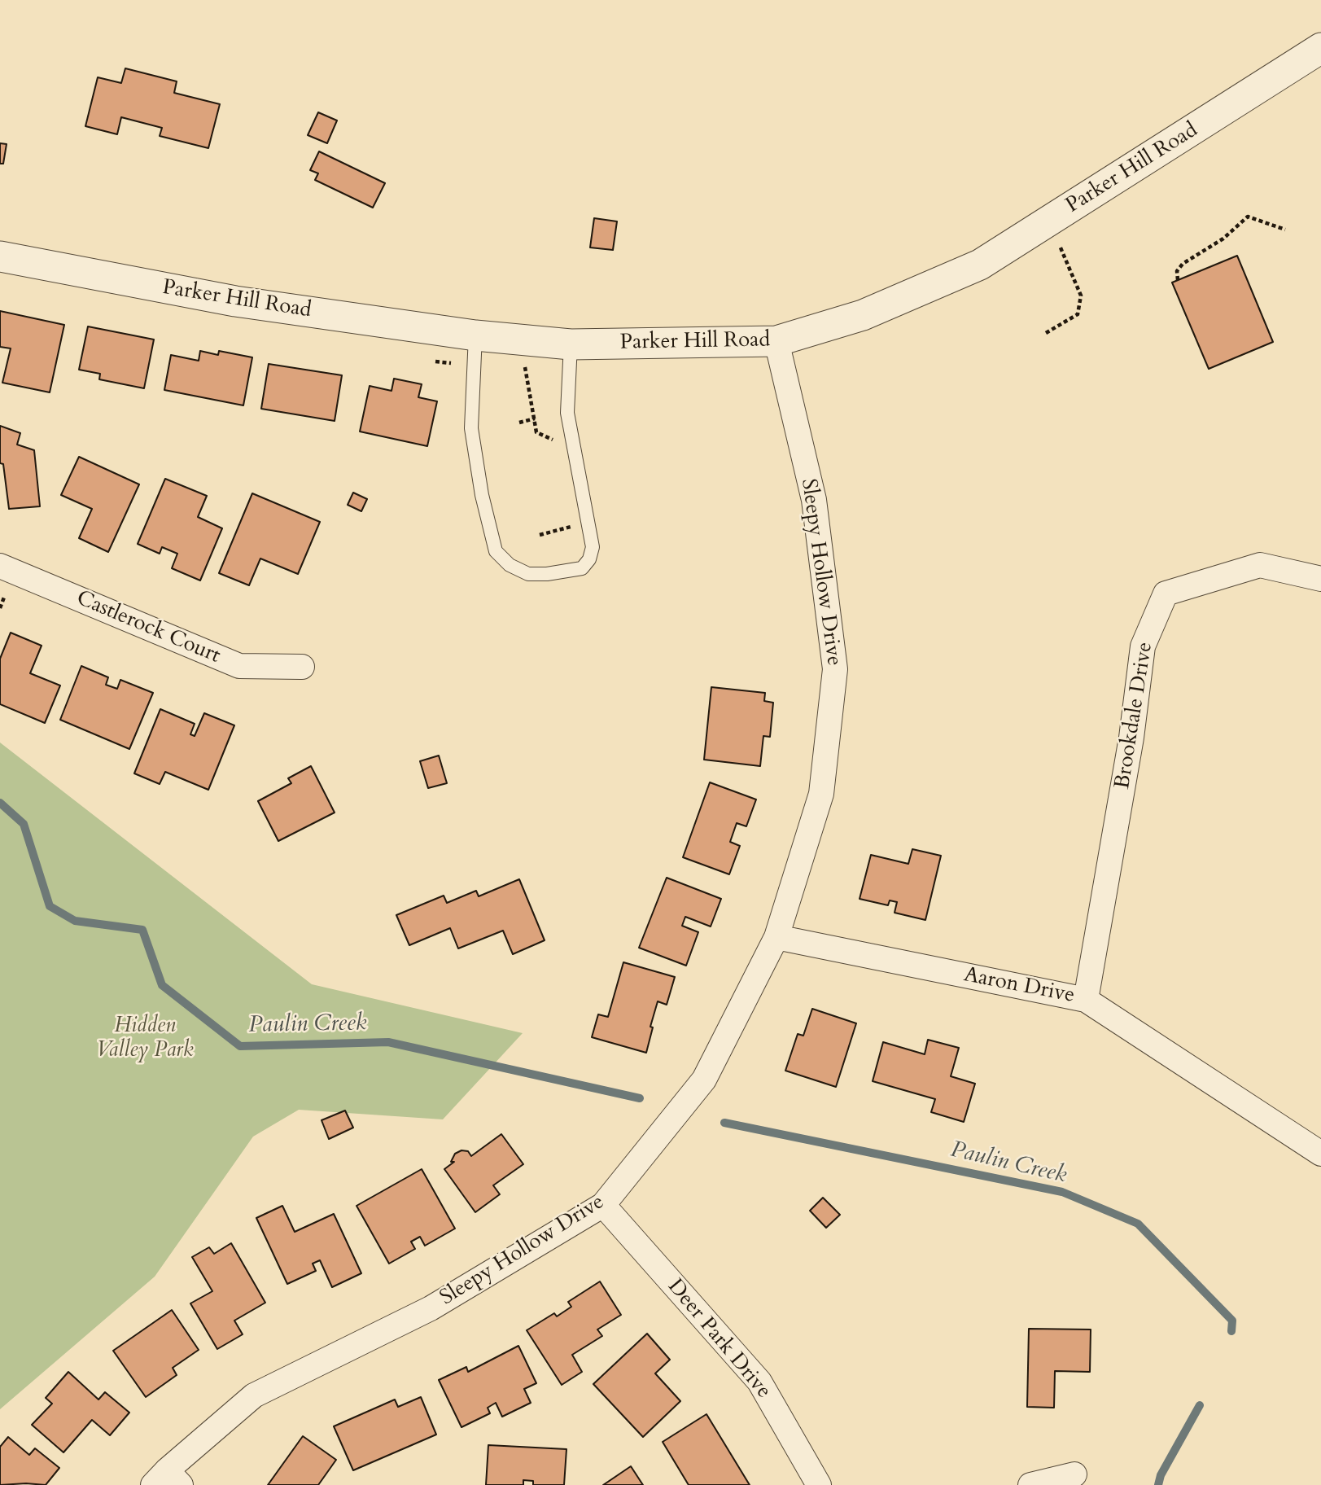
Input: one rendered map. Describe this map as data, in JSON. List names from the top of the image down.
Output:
{
  "streets": {
    "street": [
      "Parker Hill Road",
      "Sleepy Hollow Drive",
      "Castlerock Court",
      "Brookdale Drive",
      "Aaron Drive",
      "Deer Park Drive"
    ]
  },
  "crossings": [
    ["Parker Hill Road", "Sleepy Hollow Drive"],
    ["Sleepy Hollow Drive", "Aaron Drive"],
    ["Sleepy Hollow Drive", "Deer Park Drive"],
    ["Brookdale Drive", "Aaron Drive"]
  ],
  "water": ["Paulin Creek"],
  "parks": ["Hidden Valley Park"]
}
